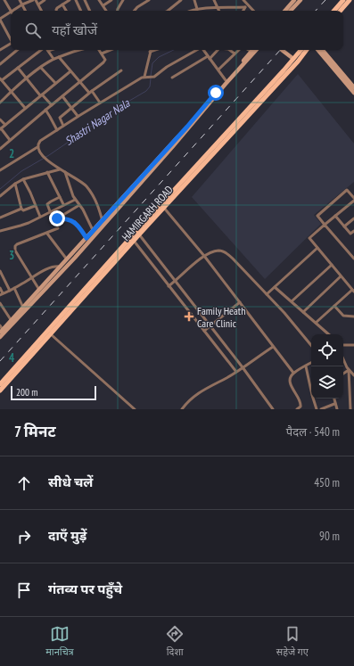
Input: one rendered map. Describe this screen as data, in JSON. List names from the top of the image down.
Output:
{
  "streets": {
    "main road": ["HAMIRGARH ROAD"]
  },
  "water": ["Shastri Nagar Nala"],
  "places": {
    "health": ["Family Heath Care Clinic"]
  },
  "scale_bar": "200 m",
  "page": {
    "search": "यहाँ खोजें",
    "scale": "200 m",
    "heading": ["7 मिनट", "पैदल · 540 m"],
    "list": [
      ["सीधे चलें", "450 m"],
      ["दाएँ मुड़ें", "90 m"],
      "गंतव्य पर पहुँचे"
    ],
    "nav": ["मानचित्र", "दिशा", "सहेजे गए"]
  },
  "grid": {
    "rows": ["2", "3", "4"]
  }
}
